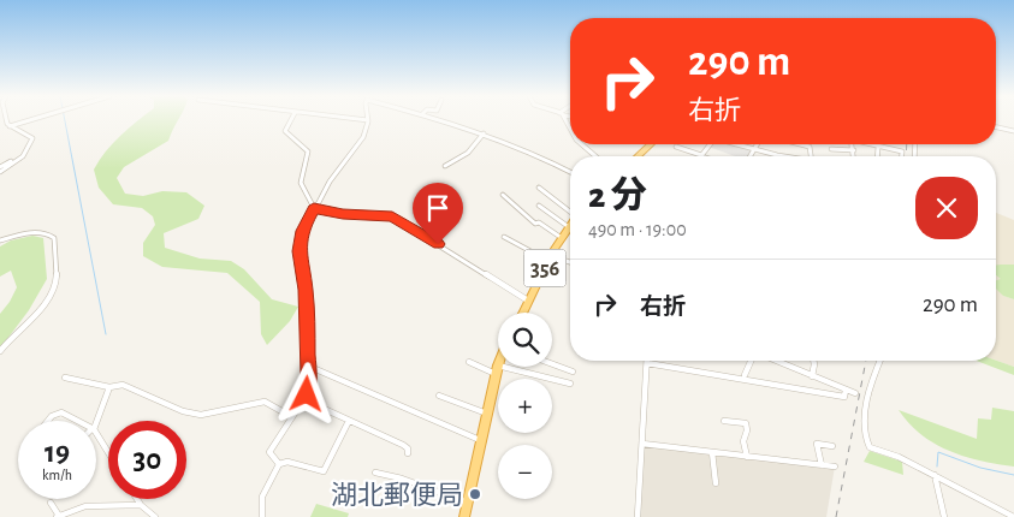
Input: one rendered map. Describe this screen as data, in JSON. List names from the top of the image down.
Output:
{
  "streets": {
    "highway": ["356"]
  },
  "places": ["湖北郵便局"],
  "page": {
    "turn": ["290 m", "右折"],
    "heading": ["2 分", "490 m · 19:00"],
    "list": [
      {
        "name": "右折",
        "value": "290 m"
      }
    ],
    "map_buttons": ["+", "−"],
    "speed": "19 km/h",
    "limit": "30"
  }
}
